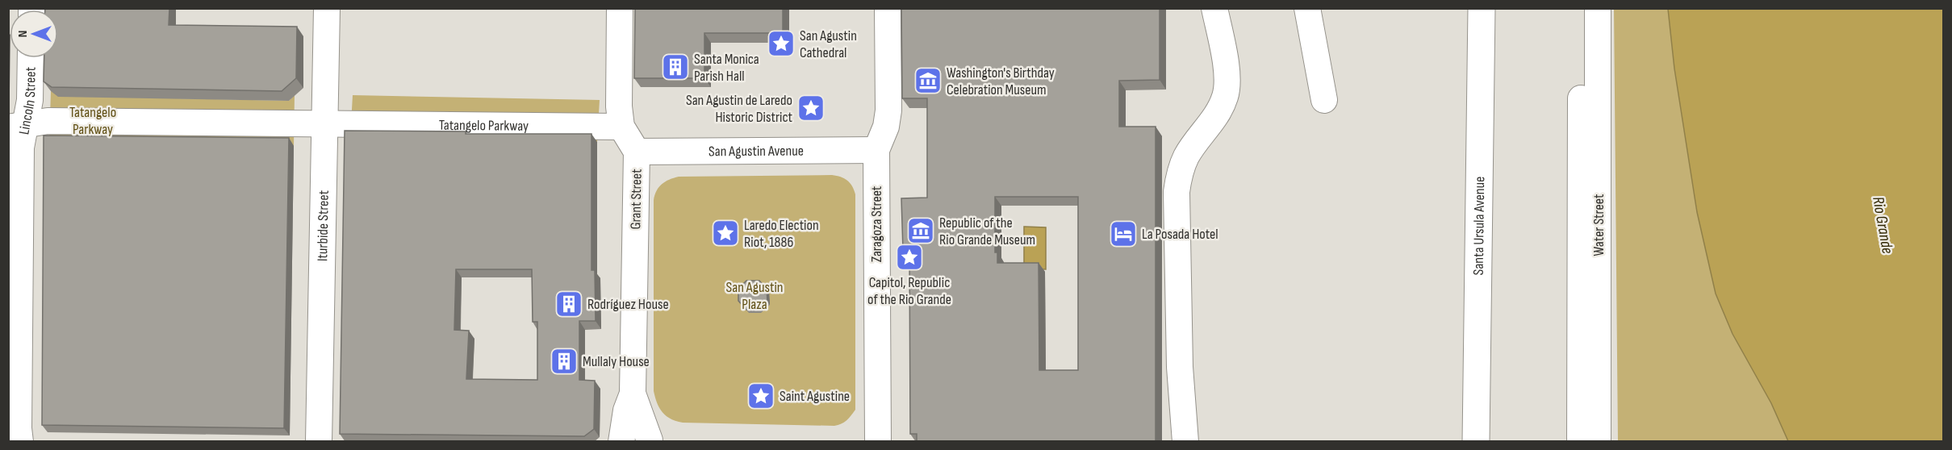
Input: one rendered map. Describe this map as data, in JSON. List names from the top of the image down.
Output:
{
  "streets": {
    "main road": ["Santa Ursula Avenue"],
    "street": [
      "Lincoln Street",
      "Tatangelo Parkway",
      "San Agustin Avenue",
      "Grant Street",
      "Zaragoza Street",
      "Iturbide Street",
      "Water Street"
    ]
  },
  "crossings": [
    ["Lincoln Street", "Tatangelo Parkway"],
    ["Tatangelo Parkway", "Grant Street"],
    ["Tatangelo Parkway", "Iturbide Street"],
    ["San Agustin Avenue", "Grant Street"],
    ["San Agustin Avenue", "Zaragoza Street"]
  ],
  "water": ["Rio Grande"],
  "parks": ["Tatangelo Parkway", "San Agustin Plaza"],
  "places": {
    "place": [
      "San Agustin Cathedral",
      "San Agustin de Laredo Historic District",
      "Laredo Election Riot, 1886",
      "Capitol, Republic of the Rio Grande",
      "Saint Agustine"
    ],
    "building": ["Santa Monica Parish Hall", "Rodríguez House", "Mullaly House"],
    "museum": ["Washington's Birthday Celebration Museum", "Republic of the Rio Grande Museum"],
    "hotel": ["La Posada Hotel"]
  },
  "north": "left"
}
